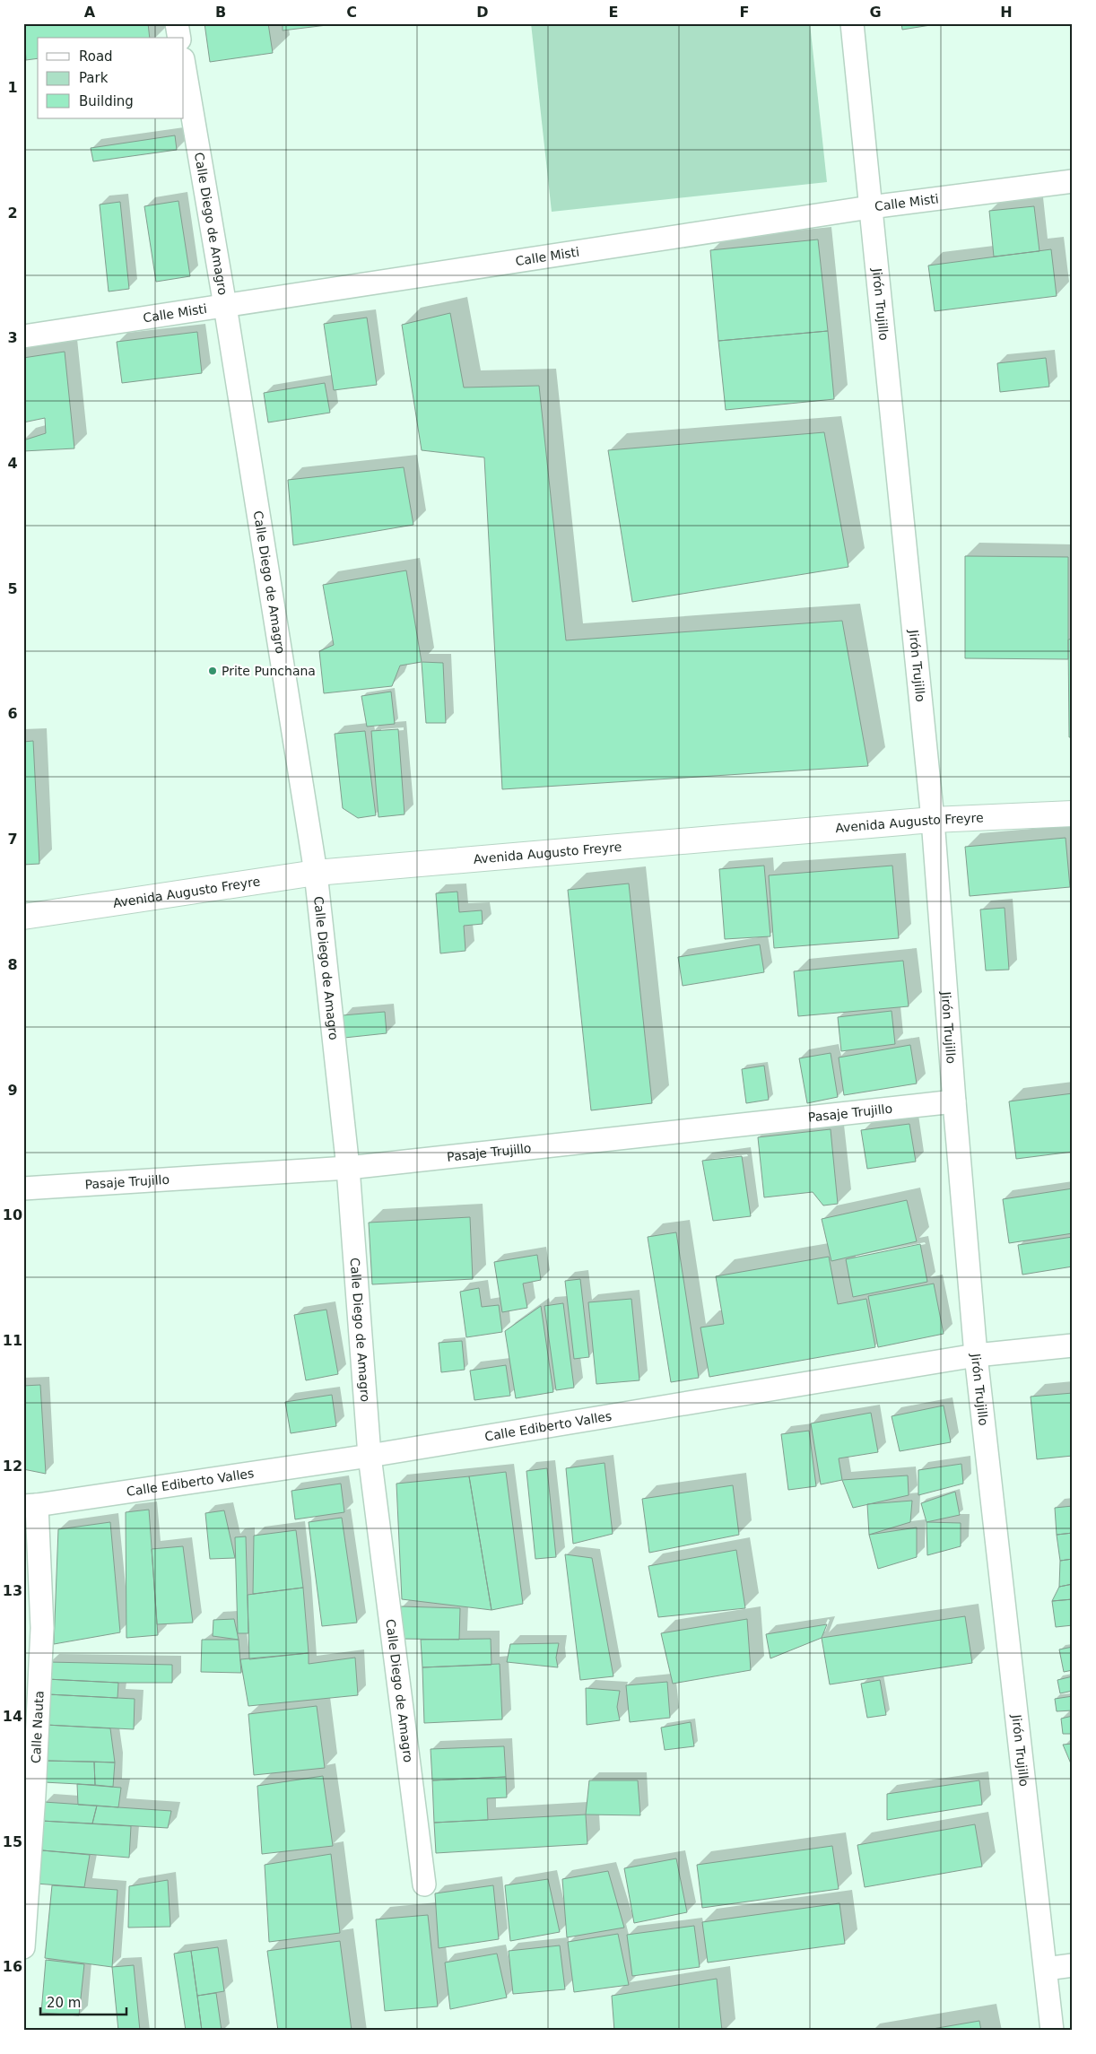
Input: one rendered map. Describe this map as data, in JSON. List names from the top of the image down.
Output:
{
  "streets": {
    "main road": ["Avenida Augusto Freyre"],
    "street": [
      "Calle Misti",
      "Calle Diego de Amagro",
      "Jirón Trujillo",
      "Pasaje Trujillo",
      "Calle Ediberto Valles",
      "Calle Nauta"
    ]
  },
  "crossings": [
    ["Calle Misti", "Calle Diego de Amagro"],
    ["Calle Misti", "Jirón Trujillo"],
    ["Calle Diego de Amagro", "Avenida Augusto Freyre"],
    ["Calle Diego de Amagro", "Pasaje Trujillo"],
    ["Calle Diego de Amagro", "Calle Ediberto Valles"],
    ["Jirón Trujillo", "Avenida Augusto Freyre"],
    ["Jirón Trujillo", "Pasaje Trujillo"],
    ["Jirón Trujillo", "Calle Ediberto Valles"],
    ["Calle Ediberto Valles", "Calle Nauta"]
  ],
  "places": ["Prite Punchana"],
  "legend": ["Road", "Park", "Building"],
  "scale_bar": "20 m",
  "grid": {
    "columns": [
      "A",
      "B",
      "C",
      "D",
      "E",
      "F",
      "G",
      "H"
    ],
    "rows": [
      "1",
      "2",
      "3",
      "4",
      "5",
      "6",
      "7",
      "8",
      "9",
      "10",
      "11",
      "12",
      "13",
      "14",
      "15",
      "16"
    ]
  }
}
